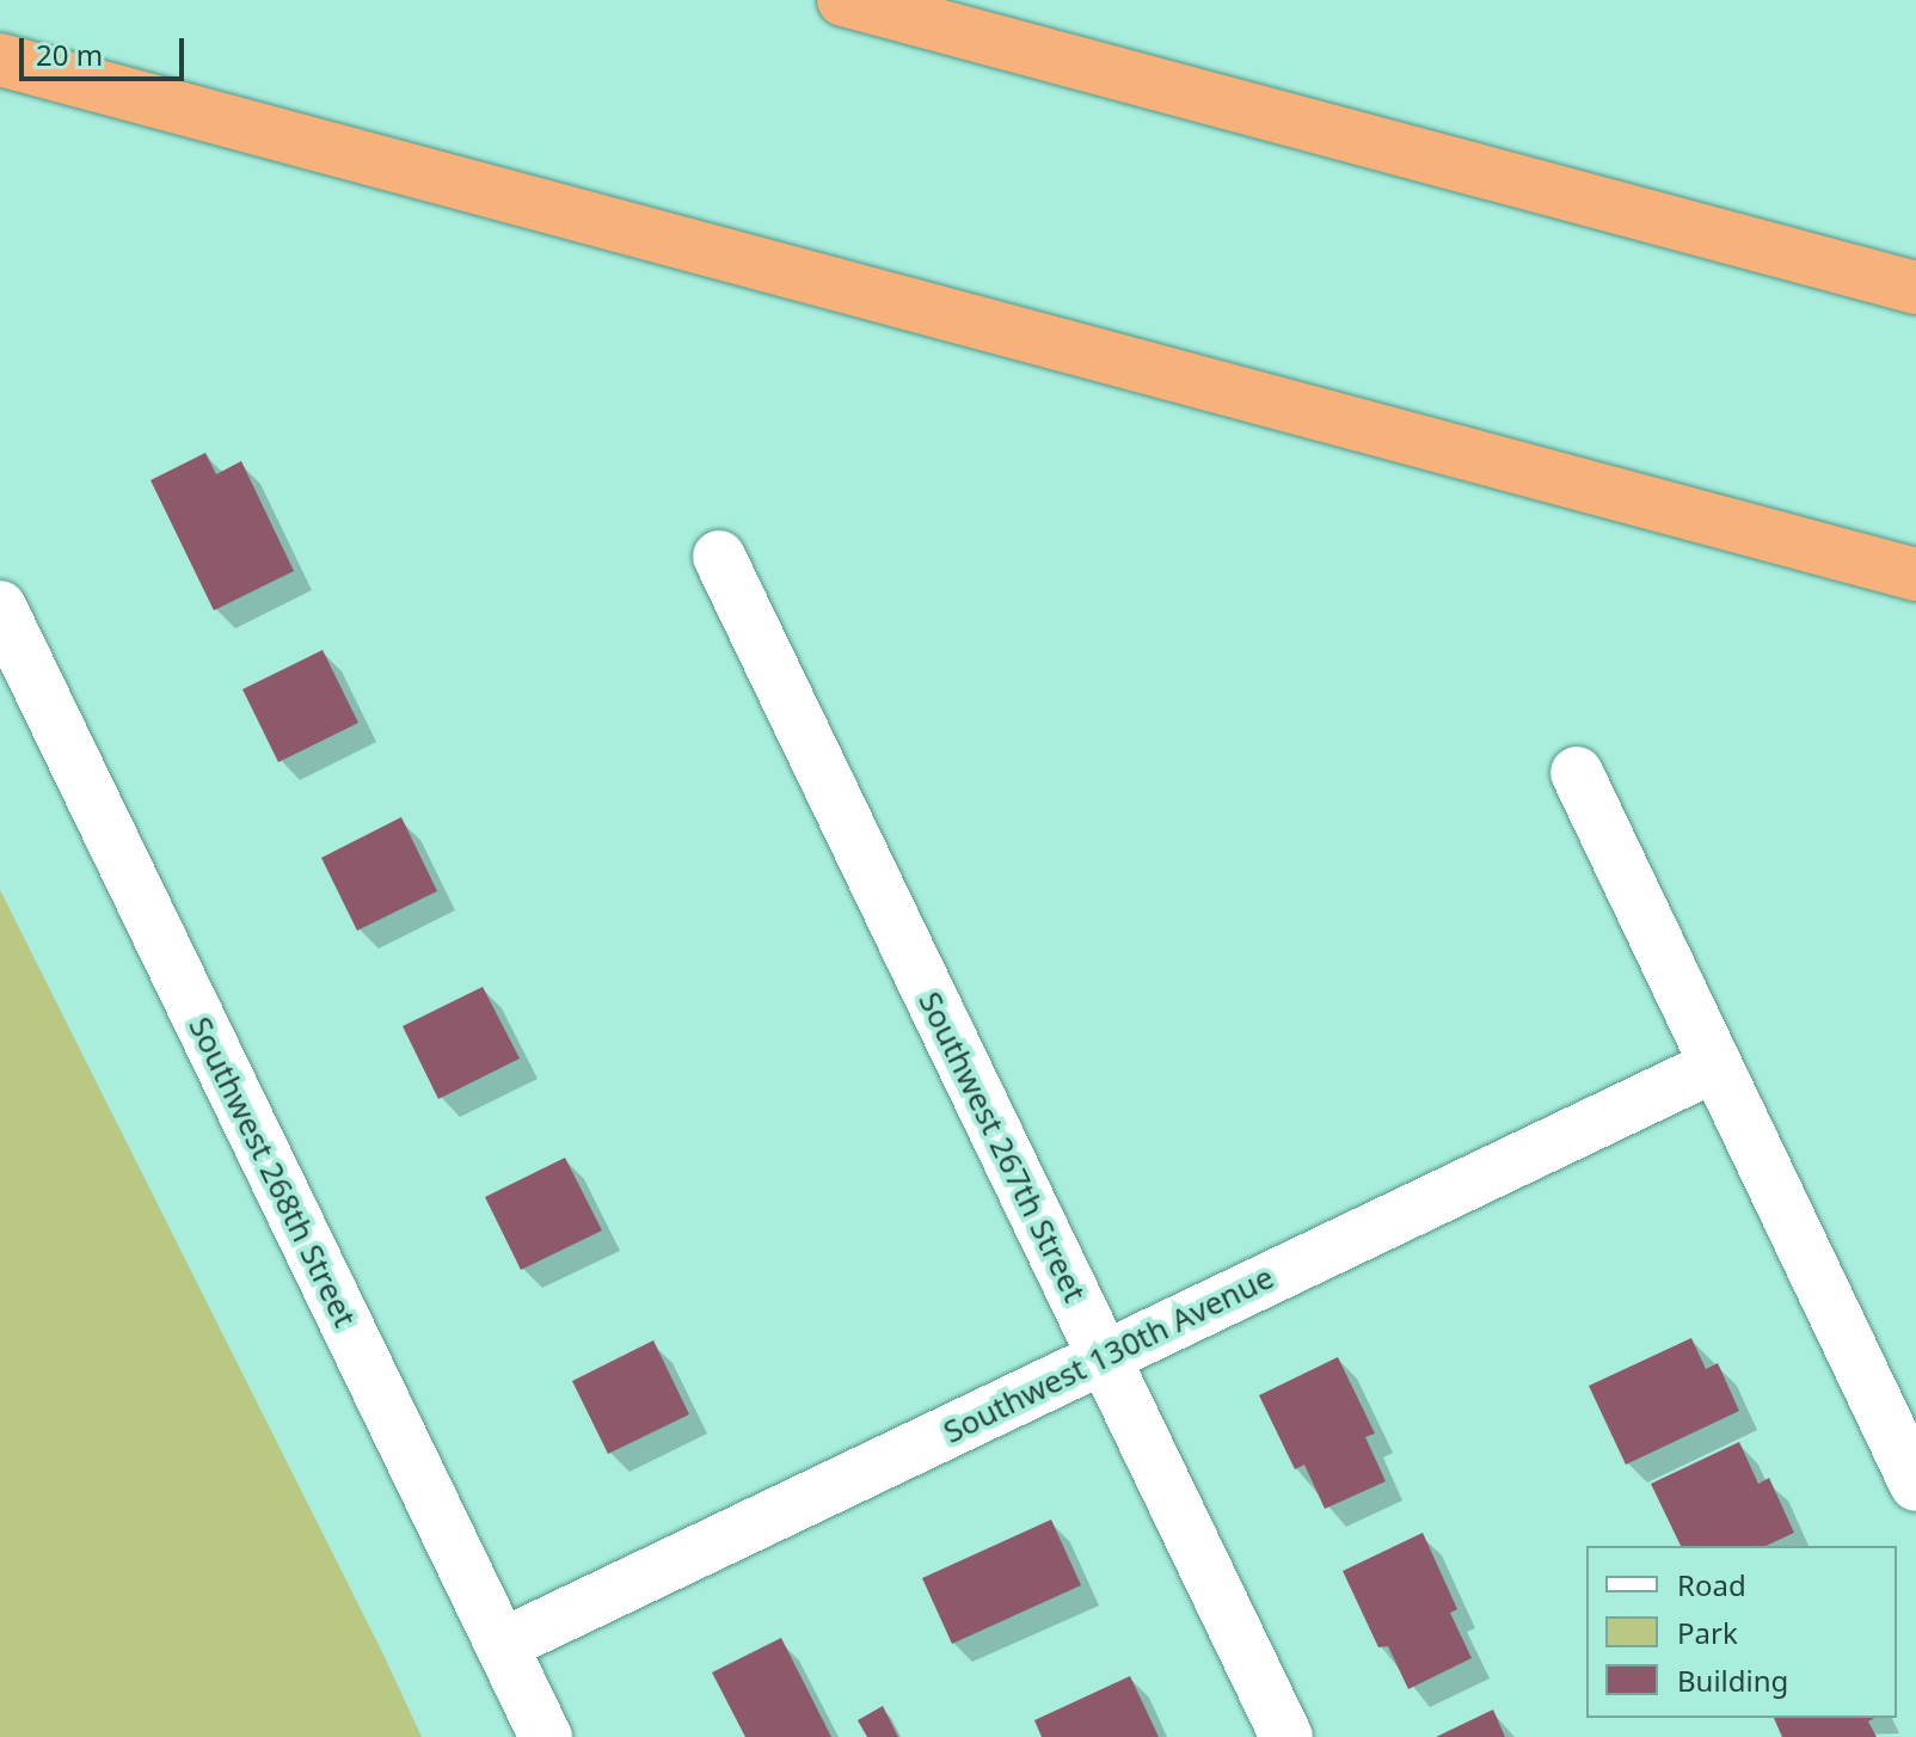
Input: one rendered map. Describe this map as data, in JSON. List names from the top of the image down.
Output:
{
  "streets": {
    "street": ["Southwest 267th Street", "Southwest 268th Street", "Southwest 130th Avenue"]
  },
  "crossings": [
    ["Southwest 267th Street", "Southwest 130th Avenue"],
    ["Southwest 268th Street", "Southwest 130th Avenue"]
  ],
  "legend": ["Road", "Park", "Building"],
  "scale_bar": "20 m"
}
